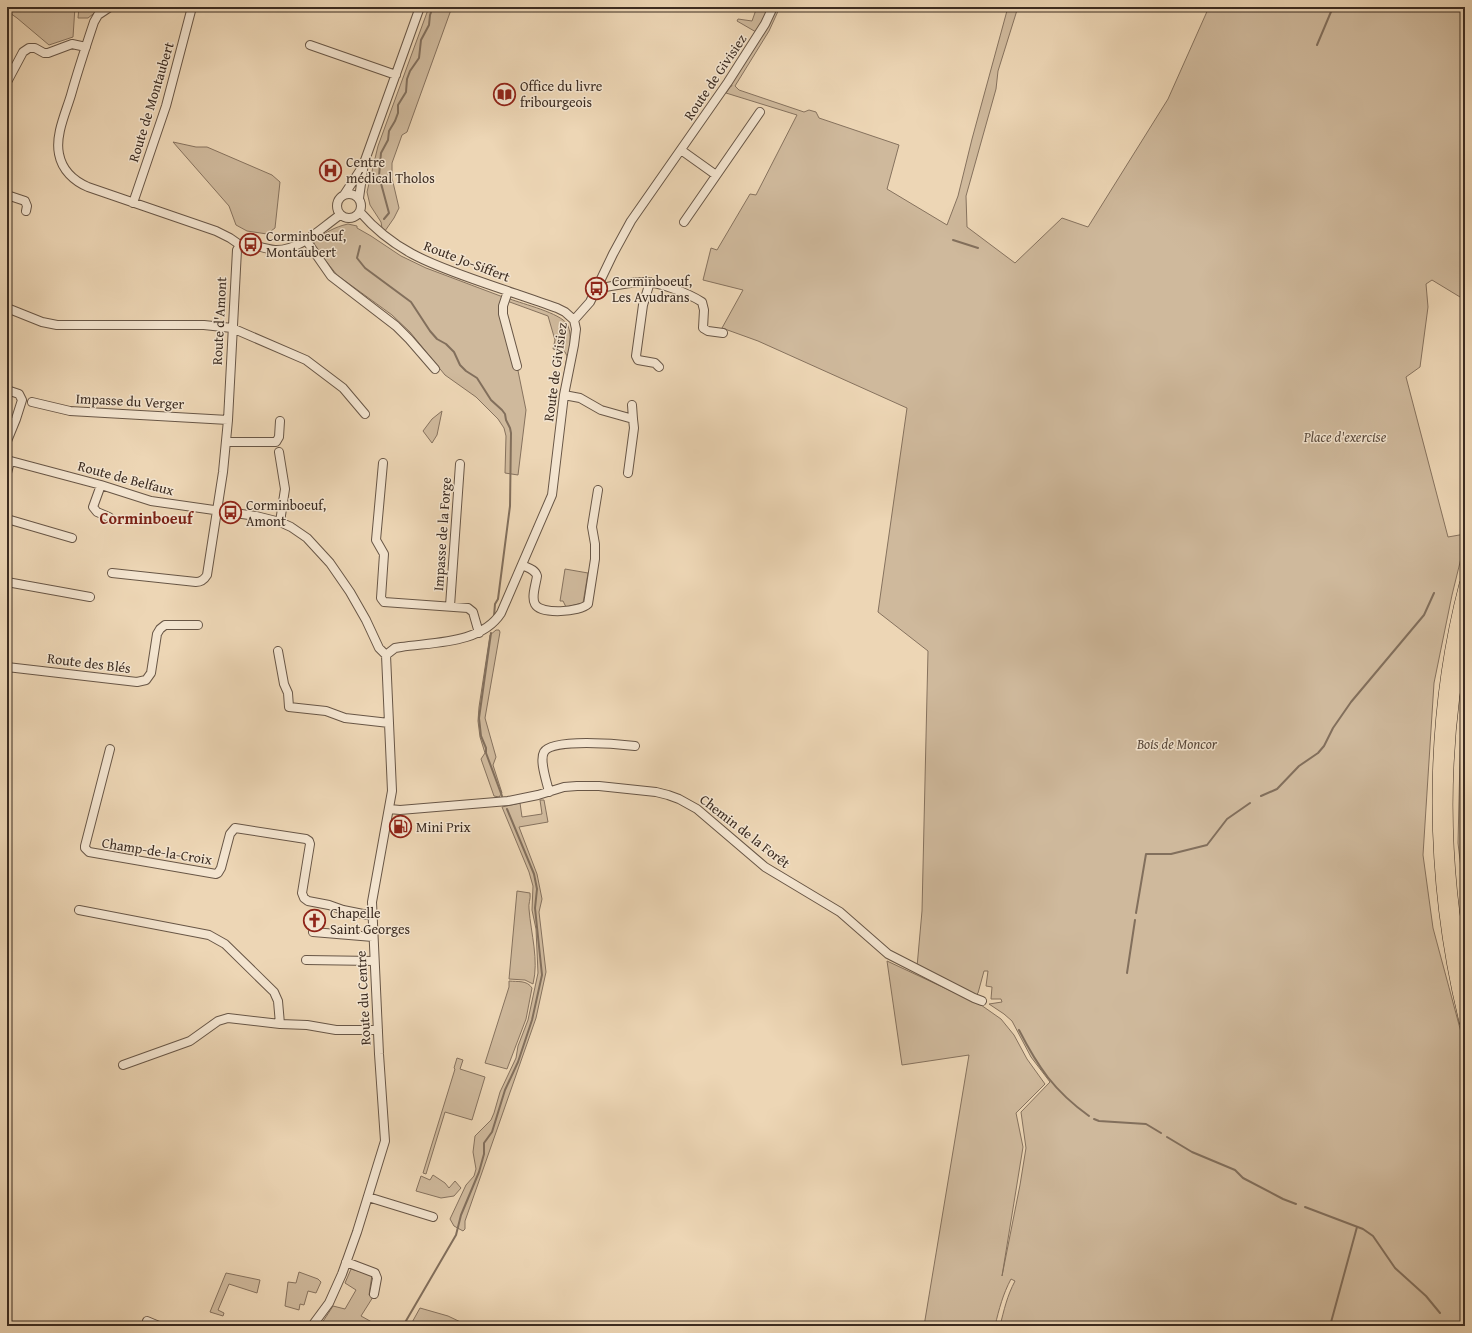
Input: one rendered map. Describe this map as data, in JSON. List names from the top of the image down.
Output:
{
  "streets": {
    "street": [
      "Route de Givisiez",
      "Route de Montaubert",
      "Route Jo-Siffert",
      "Route d'Amont",
      "Impasse du Verger",
      "Route de Belfaux",
      "Impasse de la Forge",
      "Route des Blés",
      "Chemin de la Forêt",
      "Champ-de-la-Croix",
      "Route du Centre"
    ]
  },
  "crossings": [
    ["Route de Givisiez", "Route Jo-Siffert"],
    ["Route de Givisiez", "Route de Belfaux"],
    ["Route de Givisiez", "Impasse de la Forge"],
    ["Route de Givisiez", "Route du Centre"],
    ["Route d'Amont", "Impasse du Verger"],
    ["Route d'Amont", "Route de Belfaux"],
    ["Route de Belfaux", "Route du Centre"],
    ["Chemin de la Forêt", "Route du Centre"],
    ["Champ-de-la-Croix", "Route du Centre"]
  ],
  "districts": ["Corminboeuf"],
  "parks": ["Place d'exercise", "Bois de Moncor"],
  "places": {
    "library": ["Office du livre fribourgeois"],
    "hospital": ["Centre médical Tholos"],
    "bus stop": ["Corminboeuf, Montaubert", "Corminboeuf, Les Avudrans", "Corminboeuf, Amont"],
    "fuel station": ["Mini Prix"],
    "church": ["Chapelle Saint Georges"]
  }
}
